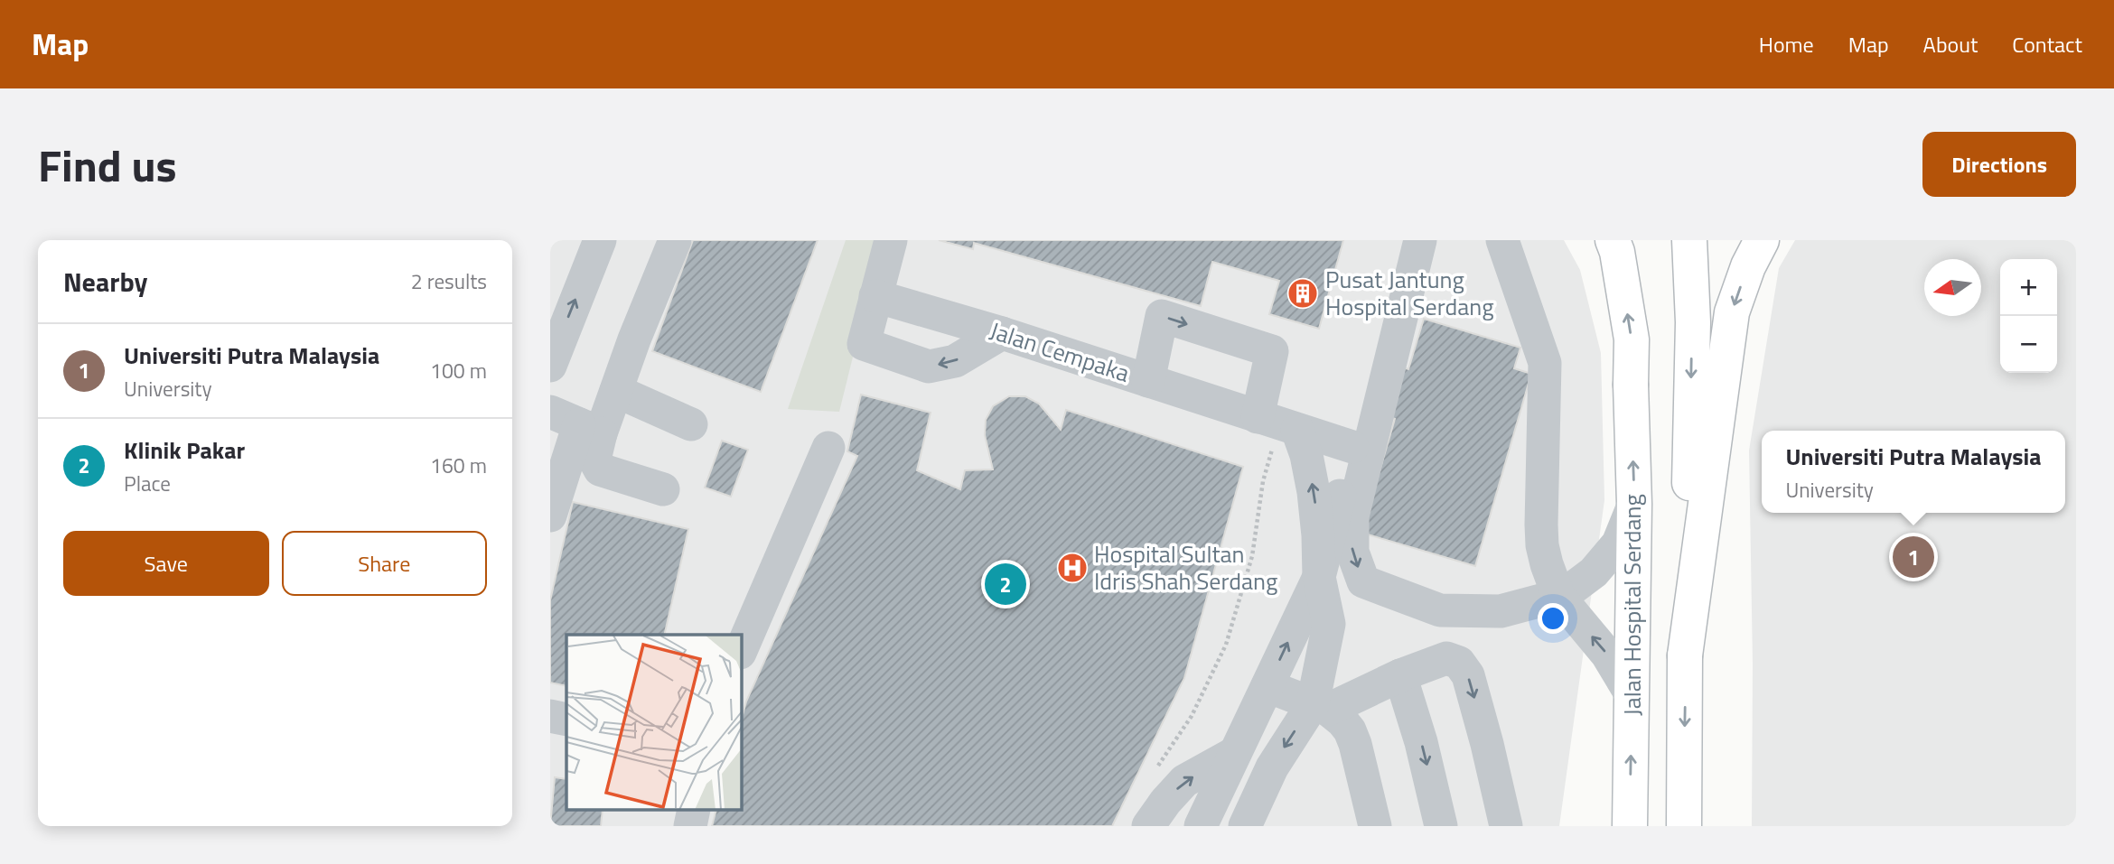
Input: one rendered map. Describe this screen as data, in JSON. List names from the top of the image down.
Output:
{
  "streets": {
    "main road": ["Jalan Hospital Serdang"],
    "street": ["Jalan Cempaka"]
  },
  "places": {
    "building": ["Pusat Jantung Hospital Serdang"],
    "hospital": ["Hospital Sultan Idris Shah Serdang"]
  },
  "north": "left",
  "page": {
    "header": "Map",
    "nav": [
      "Home",
      "Map",
      "About",
      "Contact"
    ],
    "title": "Find us",
    "buttons": [
      "Directions",
      ["Save", "Share"]
    ],
    "heading": ["Nearby", "2 results"],
    "map_buttons": ["+", "−"],
    "list": [
      {
        "mark": "1",
        "name": "Universiti Putra Malaysia",
        "note": "University",
        "value": "100 m"
      },
      {
        "mark": "2",
        "name": "Klinik Pakar",
        "note": "Place",
        "value": "160 m"
      }
    ],
    "popup": ["Universiti Putra Malaysia", "University"],
    "pins": ["1", "2"]
  }
}
